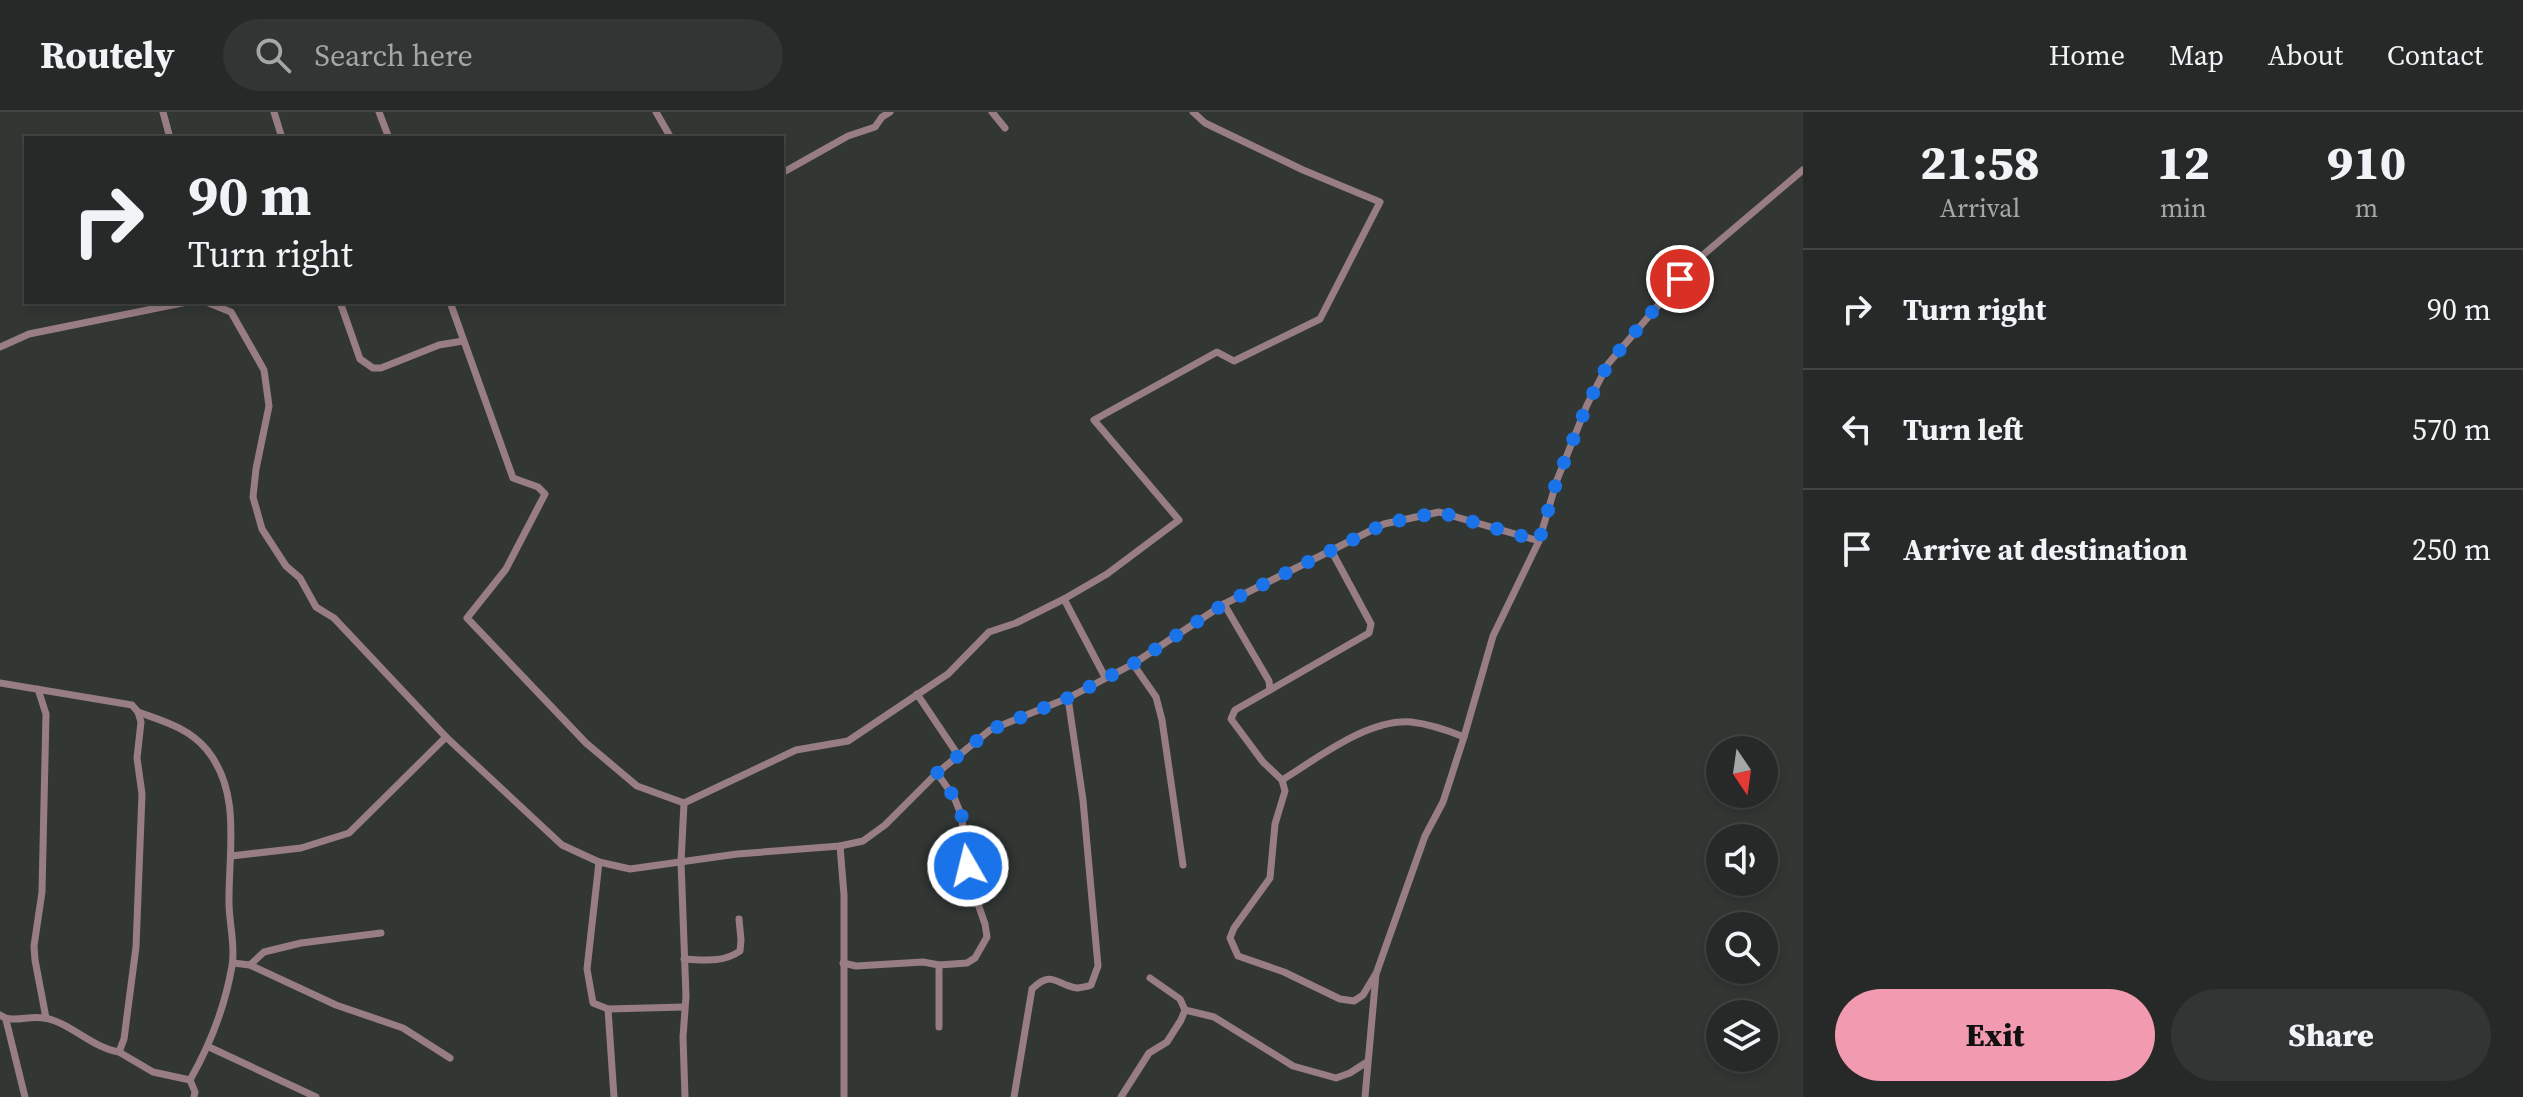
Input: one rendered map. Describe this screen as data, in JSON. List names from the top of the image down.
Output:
{
  "north": "bottom",
  "page": {
    "header": "Routely",
    "search": "Search here",
    "nav": [
      "Home",
      "Map",
      "About",
      "Contact"
    ],
    "eta": [
      "21:58",
      "Arrival",
      "12",
      "min",
      "910",
      "m"
    ],
    "turn": ["90 m", "Turn right"],
    "list": [
      {
        "name": "Turn right",
        "value": "90 m"
      },
      {
        "name": "Turn left",
        "value": "570 m"
      },
      {
        "name": "Arrive at destination",
        "value": "250 m"
      }
    ],
    "buttons": ["Exit", "Share"]
  }
}
